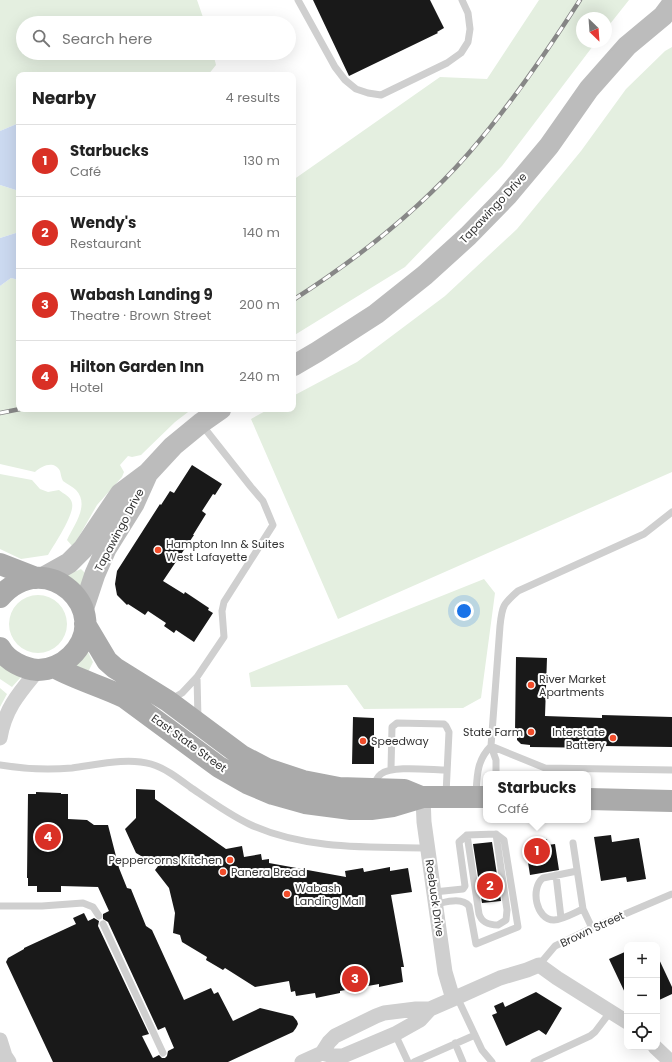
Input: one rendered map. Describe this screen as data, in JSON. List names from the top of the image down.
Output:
{
  "streets": {
    "main road": ["Tapawingo Drive", "East State Street"],
    "street": ["Roebuck Drive", "Brown Street"]
  },
  "crossings": [
    ["Tapawingo Drive", "East State Street"],
    ["East State Street", "Roebuck Drive"],
    ["Roebuck Drive", "Brown Street"]
  ],
  "places": [
    "Hampton Inn & Suites West Lafayette",
    "River Market Apartments",
    "State Farm",
    "Interstate Battery",
    "Speedway",
    "Peppercorns Kitchen",
    "Panera Bread",
    "Wabash Landing Mall"
  ],
  "north": "bottom right",
  "page": {
    "search": "Search here",
    "heading": ["Nearby", "4 results"],
    "list": [
      {
        "mark": "1",
        "name": "Starbucks",
        "note": "Café",
        "value": "130 m"
      },
      {
        "mark": "2",
        "name": "Wendy's",
        "note": "Restaurant",
        "value": "140 m"
      },
      {
        "mark": "3",
        "name": "Wabash Landing 9",
        "note": "Theatre · Brown Street",
        "value": "200 m"
      },
      {
        "mark": "4",
        "name": "Hilton Garden Inn",
        "note": "Hotel",
        "value": "240 m"
      }
    ],
    "popup": ["Starbucks", "Café"],
    "pins": [
      "4",
      "1",
      "2",
      "3"
    ],
    "map_buttons": ["+", "−"]
  }
}
